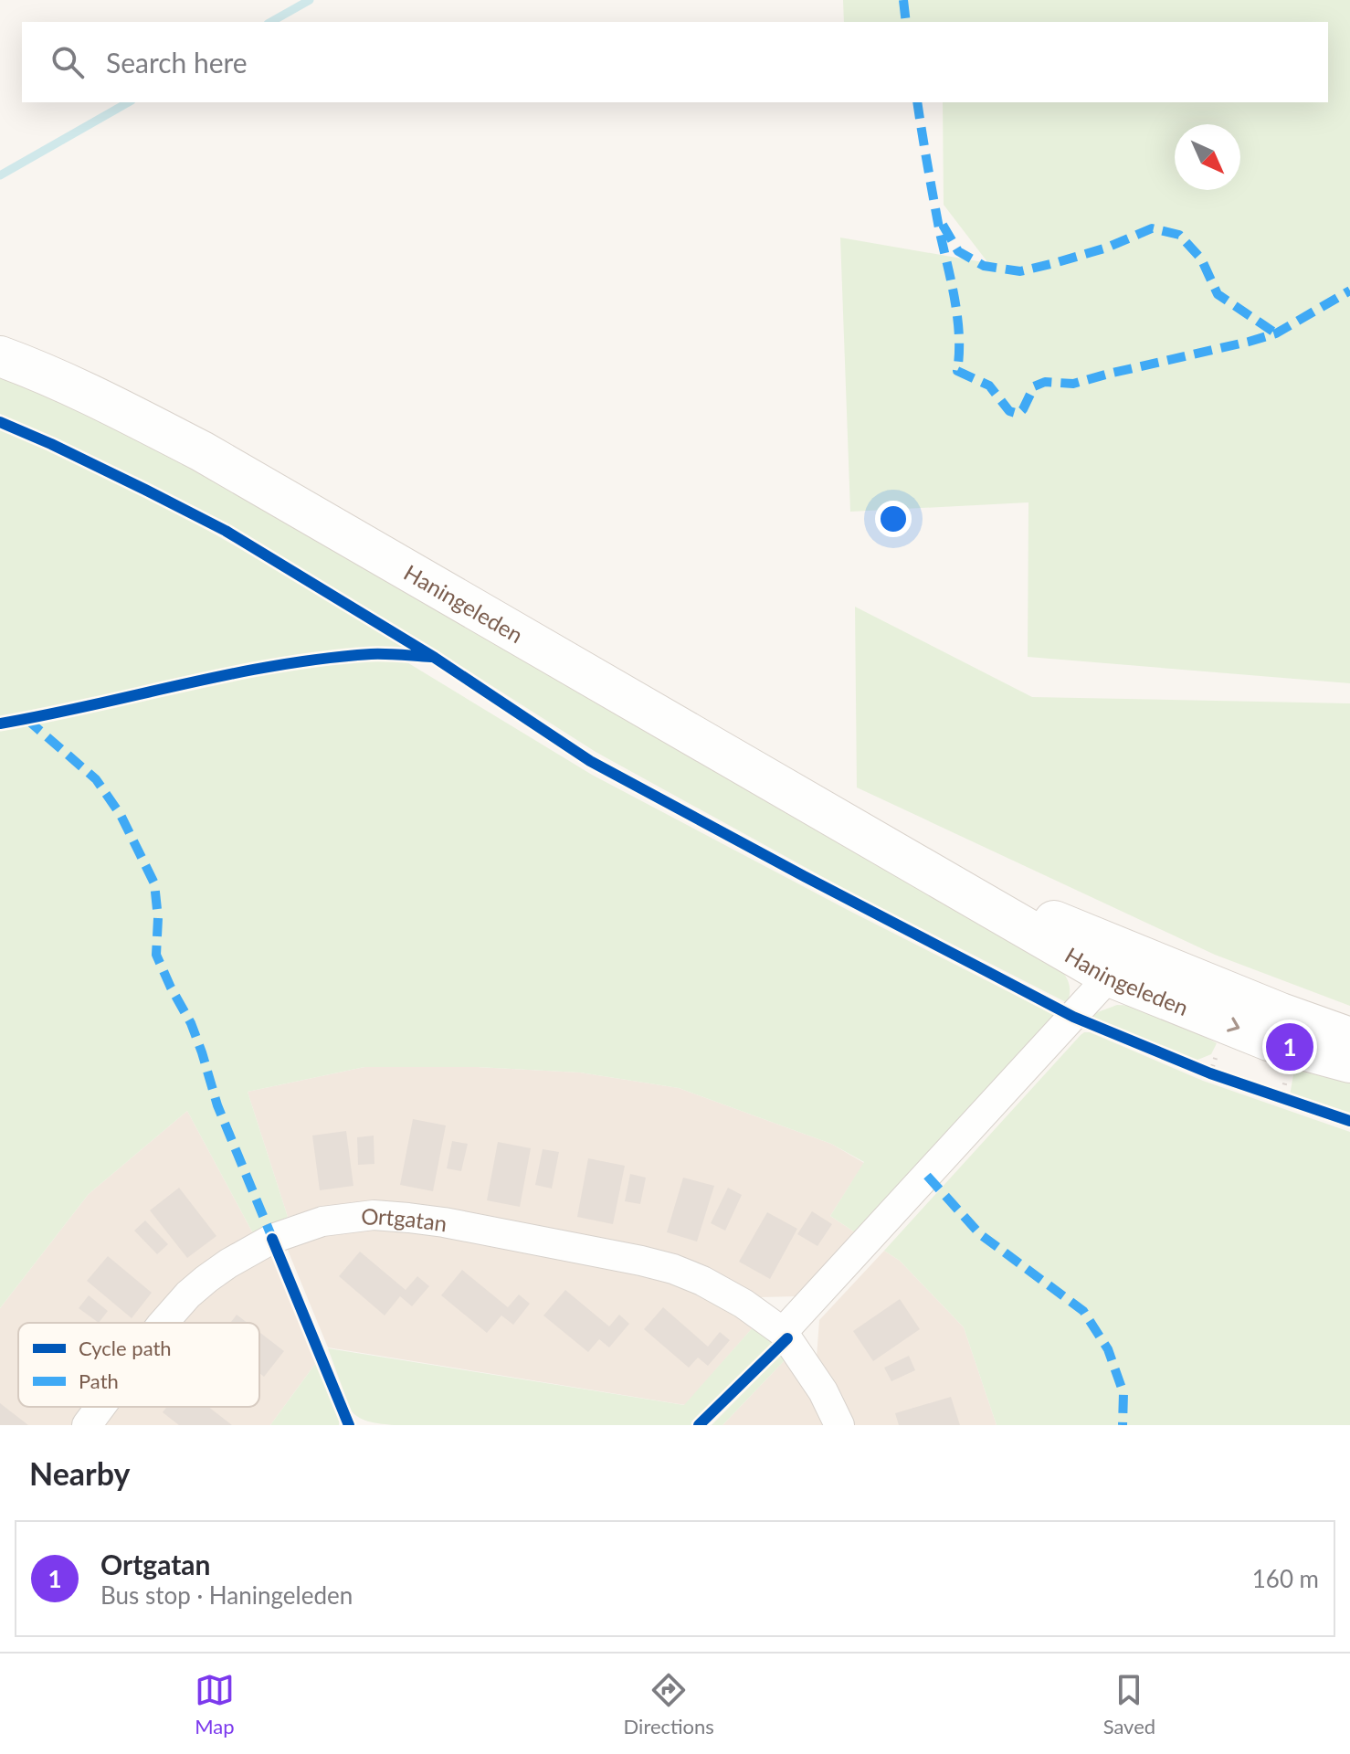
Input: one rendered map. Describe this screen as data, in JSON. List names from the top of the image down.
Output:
{
  "streets": {
    "main road": ["Haningeleden"],
    "street": ["Ortgatan"]
  },
  "legend": ["Cycle path", "Path"],
  "north": "bottom right",
  "page": {
    "search": "Search here",
    "pins": "1",
    "heading": "Nearby",
    "list": [
      {
        "mark": "1",
        "name": "Ortgatan",
        "note": "Bus stop · Haningeleden",
        "value": "160 m"
      }
    ],
    "nav": ["Map", "Directions", "Saved"]
  }
}
